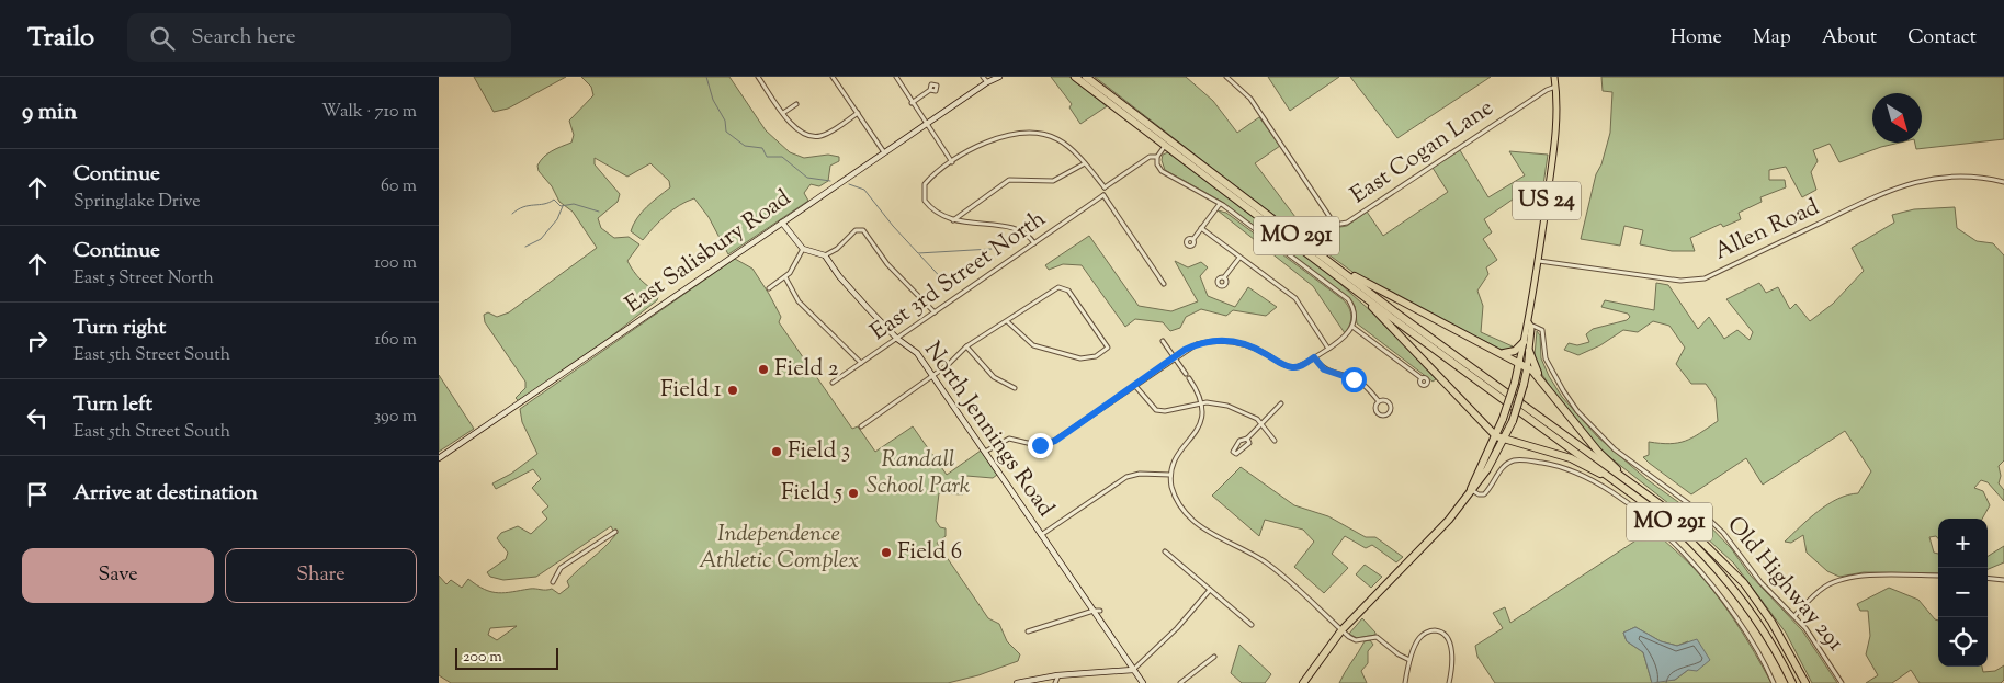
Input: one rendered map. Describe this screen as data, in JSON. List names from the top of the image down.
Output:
{
  "streets": {
    "highway": ["US 24", "MO 291"],
    "street": [
      "East Cogan Lane",
      "Allen Road",
      "East Salisbury Road",
      "East 3rd Street North",
      "North Jennings Road",
      "Old Highway 291"
    ]
  },
  "crossings": [
    ["East Cogan Lane", "US 24"],
    ["US 24", "Allen Road"],
    ["US 24", "Old Highway 291"],
    ["East 3rd Street North", "North Jennings Road"]
  ],
  "parks": ["Randall School Park", "Independence Athletic Complex"],
  "places": [
    "Field 2",
    "Field 1",
    "Field 3",
    "Field 5",
    "Field 6"
  ],
  "scale_bar": "200 m",
  "north": "bottom right",
  "page": {
    "header": "Trailo",
    "search": "Search here",
    "nav": [
      "Home",
      "Map",
      "About",
      "Contact"
    ],
    "heading": ["9 min", "Walk · 710 m"],
    "list": [
      ["Continue", "Springlake Drive", "60 m"],
      ["Continue", "East 5 Street North", "100 m"],
      ["Turn right", "East 5th Street South", "160 m"],
      ["Turn left", "East 5th Street South", "390 m"],
      "Arrive at destination"
    ],
    "map_buttons": ["+", "−"],
    "buttons": ["Save", "Share"],
    "scale": "200 m"
  }
}
